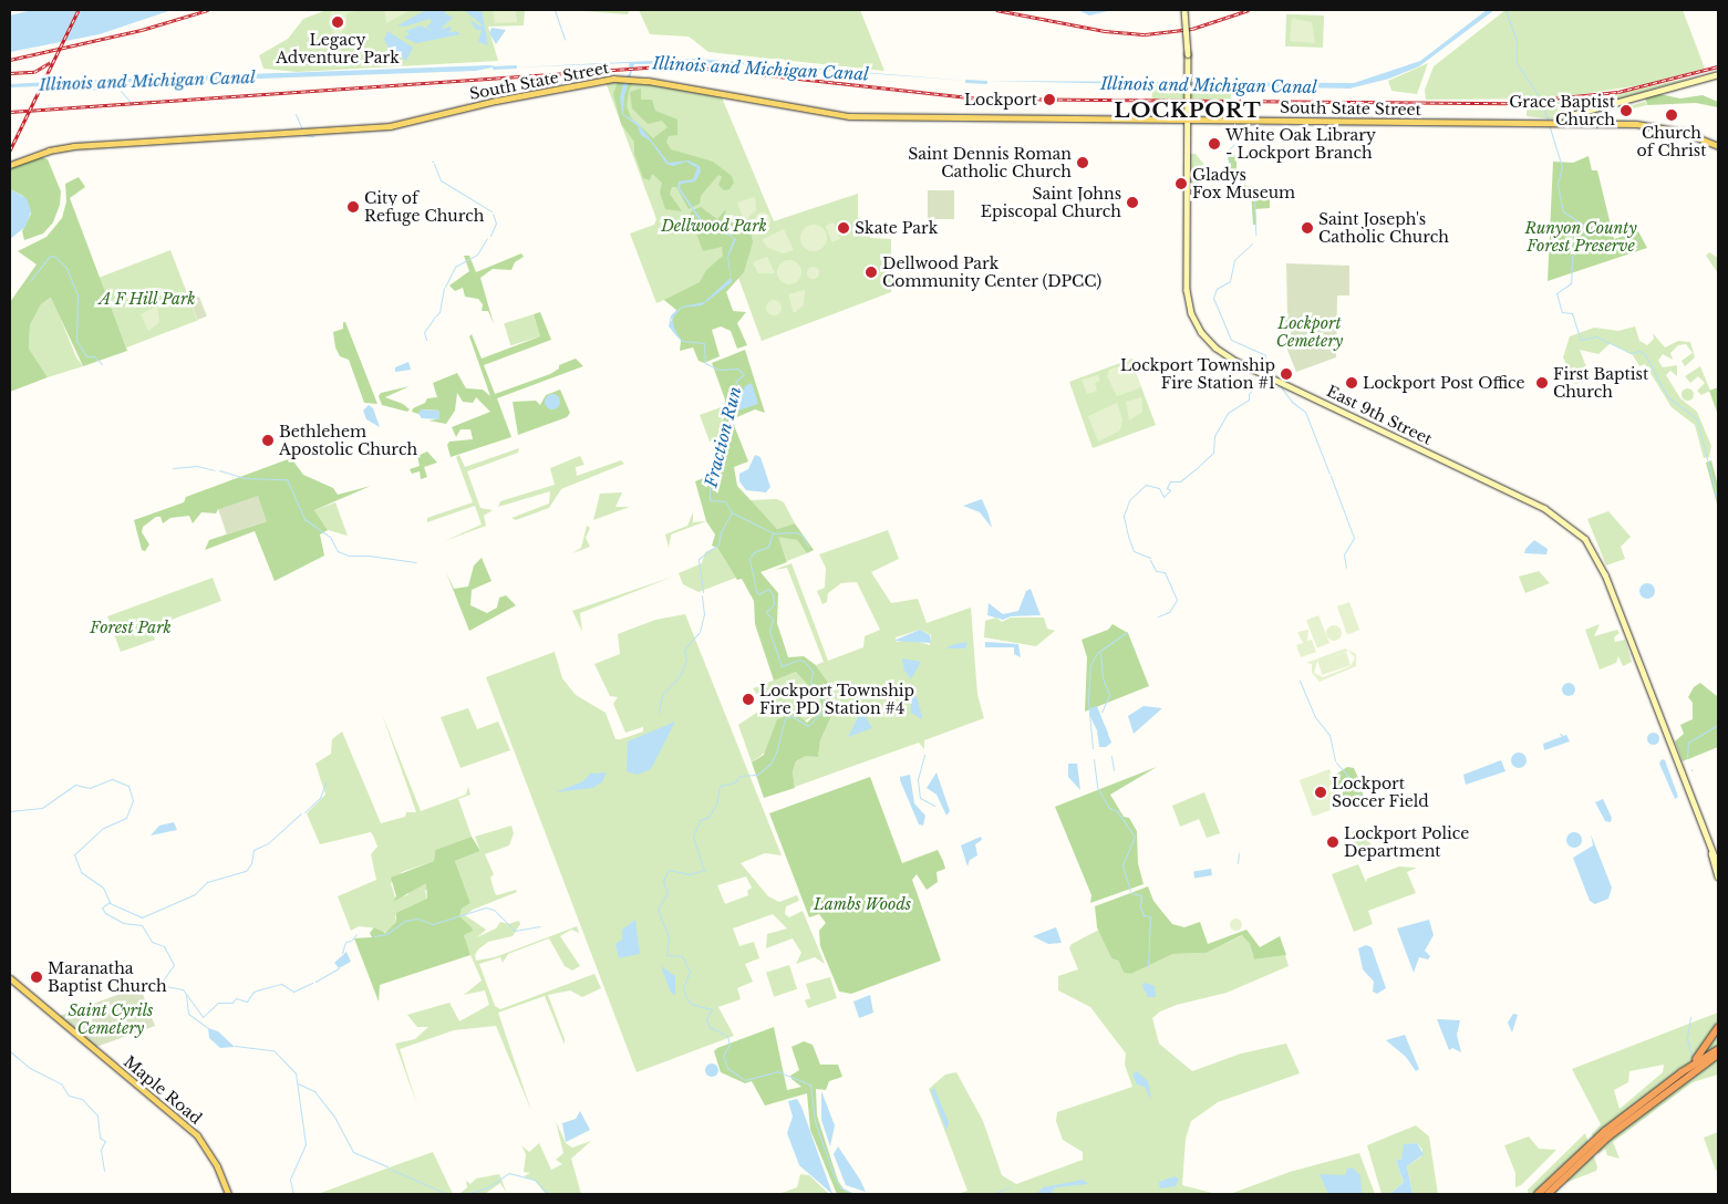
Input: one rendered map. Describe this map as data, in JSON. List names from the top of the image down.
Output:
{
  "streets": {
    "main road": ["South State Street", "East 9th Street", "Maple Road"]
  },
  "crossings": [
    ["South State Street", "East 9th Street"]
  ],
  "districts": ["LOCKPORT"],
  "water": ["Illinois and Michigan Canal", "Fraction Run"],
  "parks": [
    "Dellwood Park",
    "Runyon County Forest Preserve",
    "A F Hill Park",
    "Lockport Cemetery",
    "Forest Park",
    "Lambs Woods",
    "Saint Cyrils Cemetery"
  ],
  "places": [
    "Legacy Adventure Park",
    "Lockport",
    "Grace Baptist Church",
    "Church of Christ",
    "White Oak Library - Lockport Branch",
    "Saint Dennis Roman Catholic Church",
    "Gladys Fox Museum",
    "Saint Johns Episcopal Church",
    "City of Refuge Church",
    "Skate Park",
    "Saint Joseph's Catholic Church",
    "Dellwood Park Community Center (DPCC)",
    "Lockport Township Fire Station #1",
    "Lockport Post Office",
    "First Baptist Church",
    "Bethlehem Apostolic Church",
    "Lockport Township Fire PD Station #4",
    "Lockport Soccer Field",
    "Lockport Police Department",
    "Maranatha Baptist Church"
  ]
}
